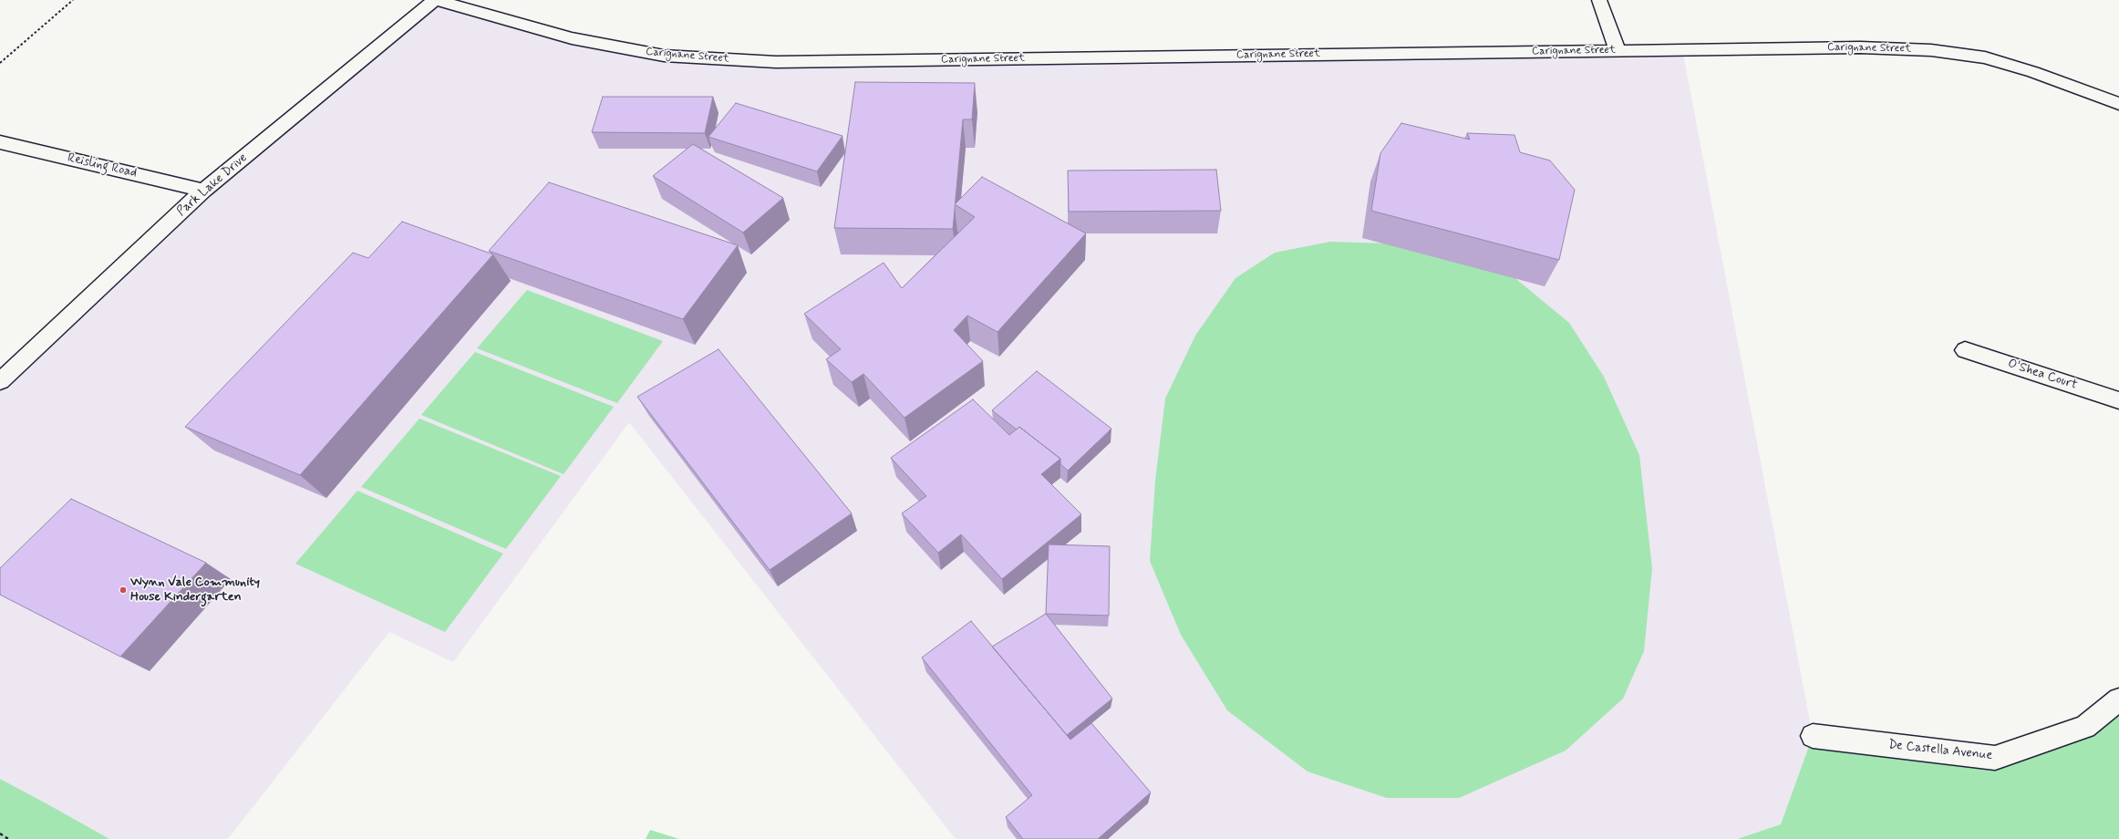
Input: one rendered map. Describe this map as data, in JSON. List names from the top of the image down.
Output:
{
  "streets": {
    "street": [
      "Carignane Street",
      "Reisling Road",
      "Park Lake Drive",
      "O'Shea Court",
      "De Castella Avenue"
    ]
  },
  "crossings": [
    ["Carignane Street", "Park Lake Drive"],
    ["Reisling Road", "Park Lake Drive"]
  ],
  "places": ["Wynn Vale Community House Kindergarten"]
}
